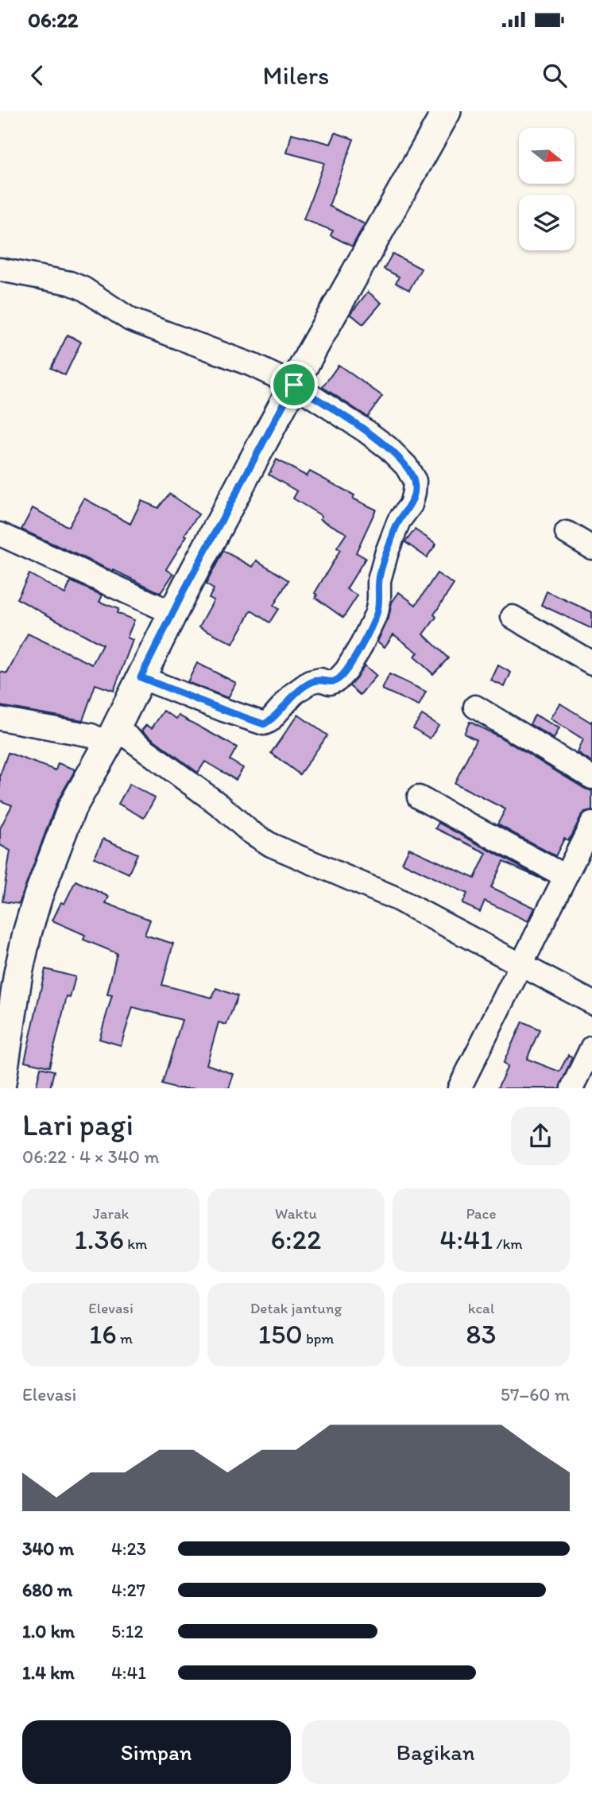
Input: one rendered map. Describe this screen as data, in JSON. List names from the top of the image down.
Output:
{
  "north": "right",
  "page": {
    "status": "06:22",
    "header": "Milers",
    "heading": ["Lari pagi", "06:22 · 4 × 340 m"],
    "stats": [
      ["Jarak", "1.36 km"],
      ["Waktu", "6:22"],
      ["Pace", "4:41 /km"],
      ["Elevasi", "16 m"],
      ["Detak jantung", "150 bpm"],
      ["kcal", "83"]
    ],
    "chart": ["Elevasi", "57–60 m"],
    "list": [
      {
        "name": "340 m",
        "note": "4:23"
      },
      {
        "name": "680 m",
        "note": "4:27"
      },
      {
        "name": "1.0 km",
        "note": "5:12"
      },
      {
        "name": "1.4 km",
        "note": "4:41"
      }
    ],
    "buttons": ["Simpan", "Bagikan"]
  }
}
